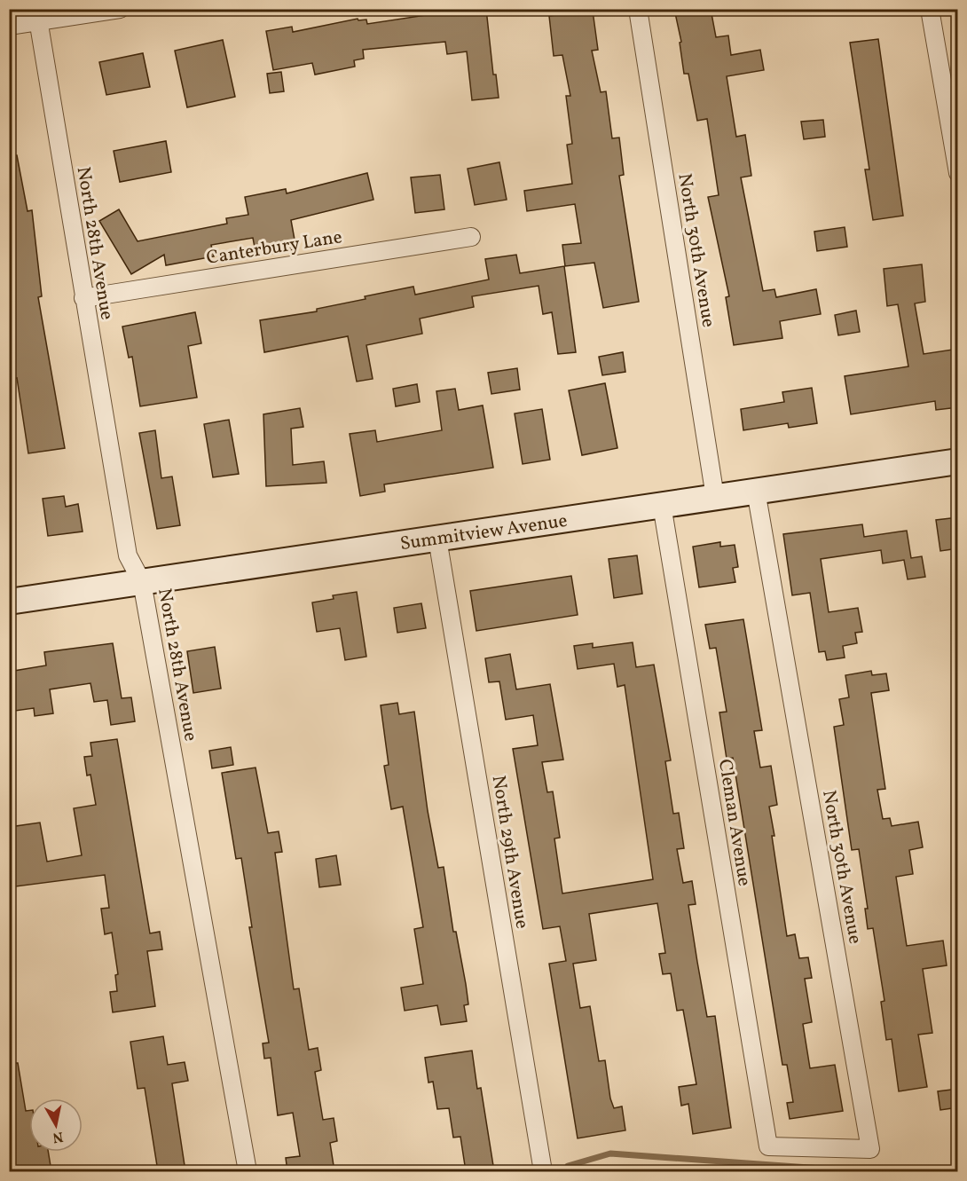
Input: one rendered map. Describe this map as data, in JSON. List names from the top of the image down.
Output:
{
  "streets": {
    "main road": ["Summitview Avenue"],
    "street": [
      "North 28th Avenue",
      "Canterbury Lane",
      "North 30th Avenue",
      "Cleman Avenue",
      "North 29th Avenue"
    ]
  },
  "crossings": [
    ["North 28th Avenue", "Canterbury Lane"],
    ["North 28th Avenue", "Summitview Avenue"],
    ["North 30th Avenue", "Summitview Avenue"],
    ["North 30th Avenue", "Cleman Avenue"],
    ["Summitview Avenue", "Cleman Avenue"],
    ["Summitview Avenue", "North 29th Avenue"]
  ],
  "north": "bottom"
}
